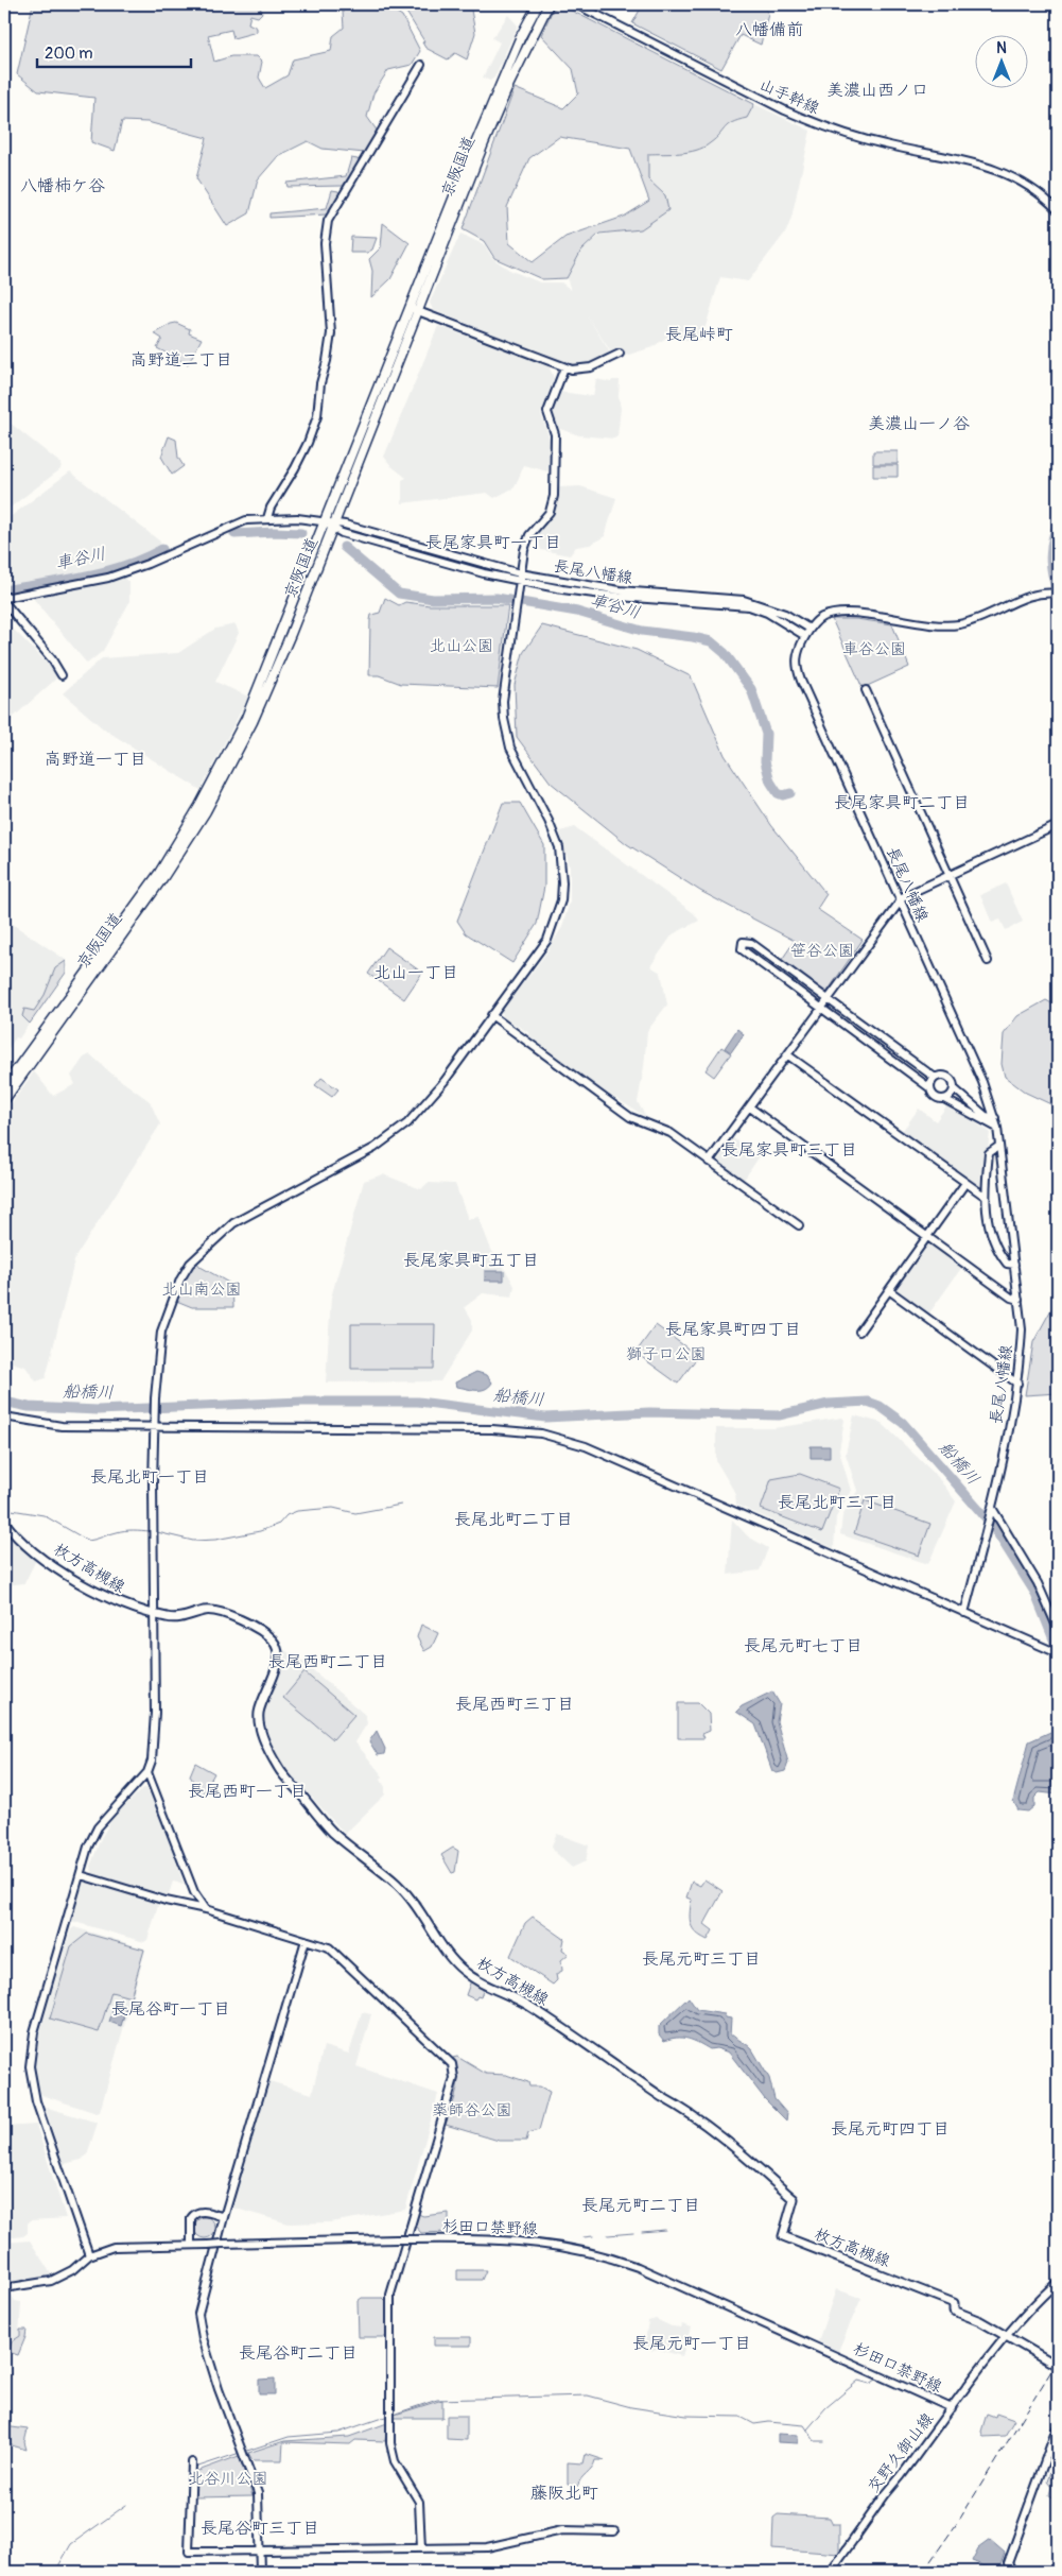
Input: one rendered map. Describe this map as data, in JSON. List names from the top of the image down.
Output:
{
  "streets": {
    "highway": ["京阪国道"],
    "main road": ["枚方高槻線"],
    "street": [
      "山手幹線",
      "長尾八幡線",
      "杉田口禁野線",
      "交野久御山線"
    ]
  },
  "crossings": [
    ["京阪国道", "長尾八幡線"],
    ["枚方高槻線", "交野久御山線"],
    ["杉田口禁野線", "交野久御山線"]
  ],
  "districts": [
    "八幡備前",
    "美濃山西ノ口",
    "八幡柿ケ谷",
    "長尾峠町",
    "高野道二丁目",
    "美濃山一ノ谷",
    "長尾家具町一丁目",
    "高野道一丁目",
    "長尾家具町二丁目",
    "北山一丁目",
    "長尾家具町三丁目",
    "長尾家具町五丁目",
    "長尾家具町四丁目",
    "長尾北町一丁目",
    "長尾北町三丁目",
    "長尾北町二丁目",
    "長尾元町七丁目",
    "長尾西町二丁目",
    "長尾西町三丁目",
    "長尾西町一丁目",
    "長尾元町三丁目",
    "長尾谷町一丁目",
    "長尾元町四丁目",
    "長尾元町二丁目",
    "長尾元町一丁目",
    "長尾谷町二丁目",
    "藤阪北町",
    "長尾谷町三丁目"
  ],
  "water": ["車谷川", "船橋川"],
  "parks": [
    "北山公園",
    "車谷公園",
    "笹谷公園",
    "北山南公園",
    "獅子口公園",
    "薬師谷公園",
    "北谷川公園"
  ],
  "scale_bar": "200 m",
  "north": "top"
}
